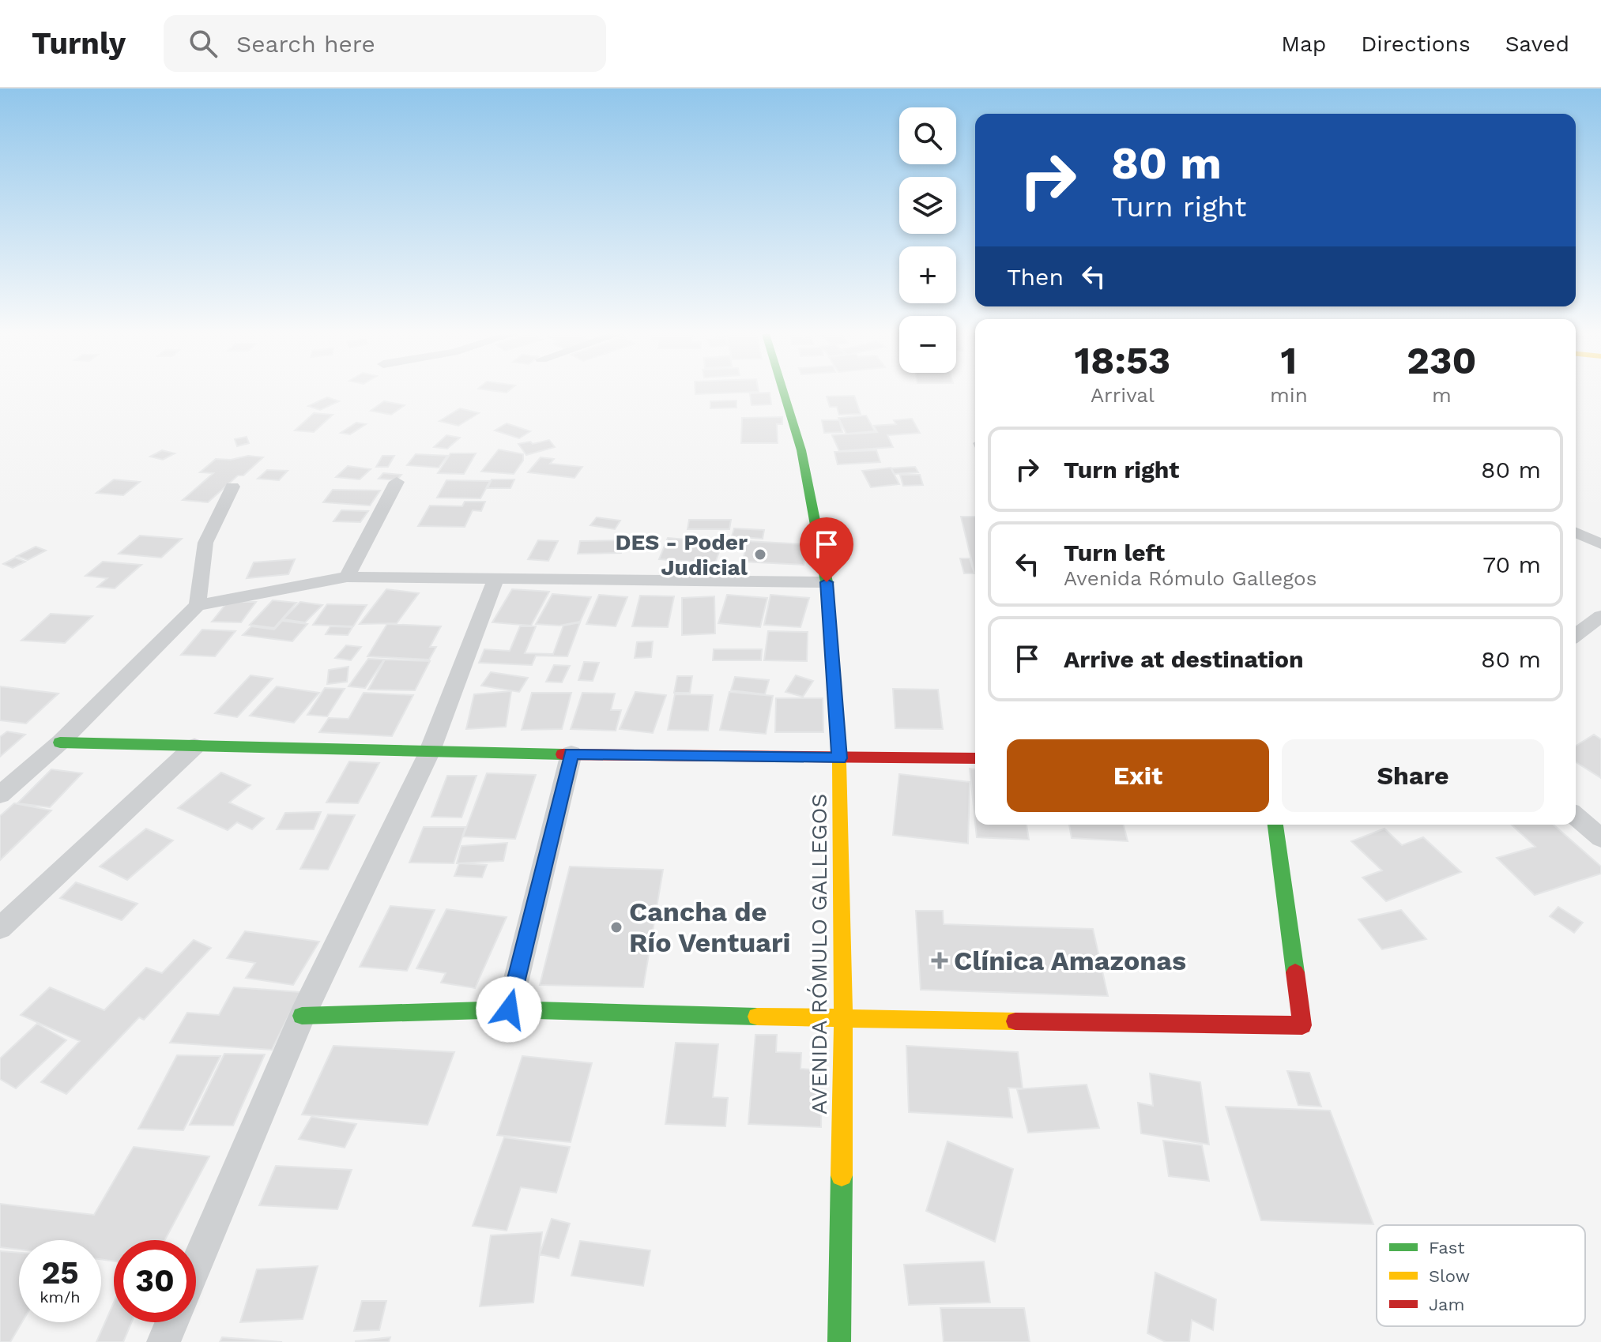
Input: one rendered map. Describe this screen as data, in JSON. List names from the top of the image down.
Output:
{
  "streets": {
    "street": ["AVENIDA RÓMULO GALLEGOS"]
  },
  "places": {
    "other": ["DES - Poder Judicial", "Cancha de Río Ventuari"],
    "health": ["Clínica Amazonas"]
  },
  "legend": ["Fast", "Slow", "Jam"],
  "page": {
    "header": "Turnly",
    "search": "Search here",
    "nav": ["Map", "Directions", "Saved"],
    "map_buttons": ["+", "−"],
    "turn": ["80 m", "Turn right"],
    "then": "Then",
    "eta": [
      "18:53",
      "Arrival",
      "1",
      "min",
      "230",
      "m"
    ],
    "list": [
      {
        "name": "Turn right",
        "value": "80 m"
      },
      {
        "name": "Turn left",
        "note": "Avenida Rómulo Gallegos",
        "value": "70 m"
      },
      {
        "name": "Arrive at destination",
        "value": "80 m"
      }
    ],
    "buttons": ["Exit", "Share"],
    "speed": "25 km/h",
    "limit": "30"
  }
}
